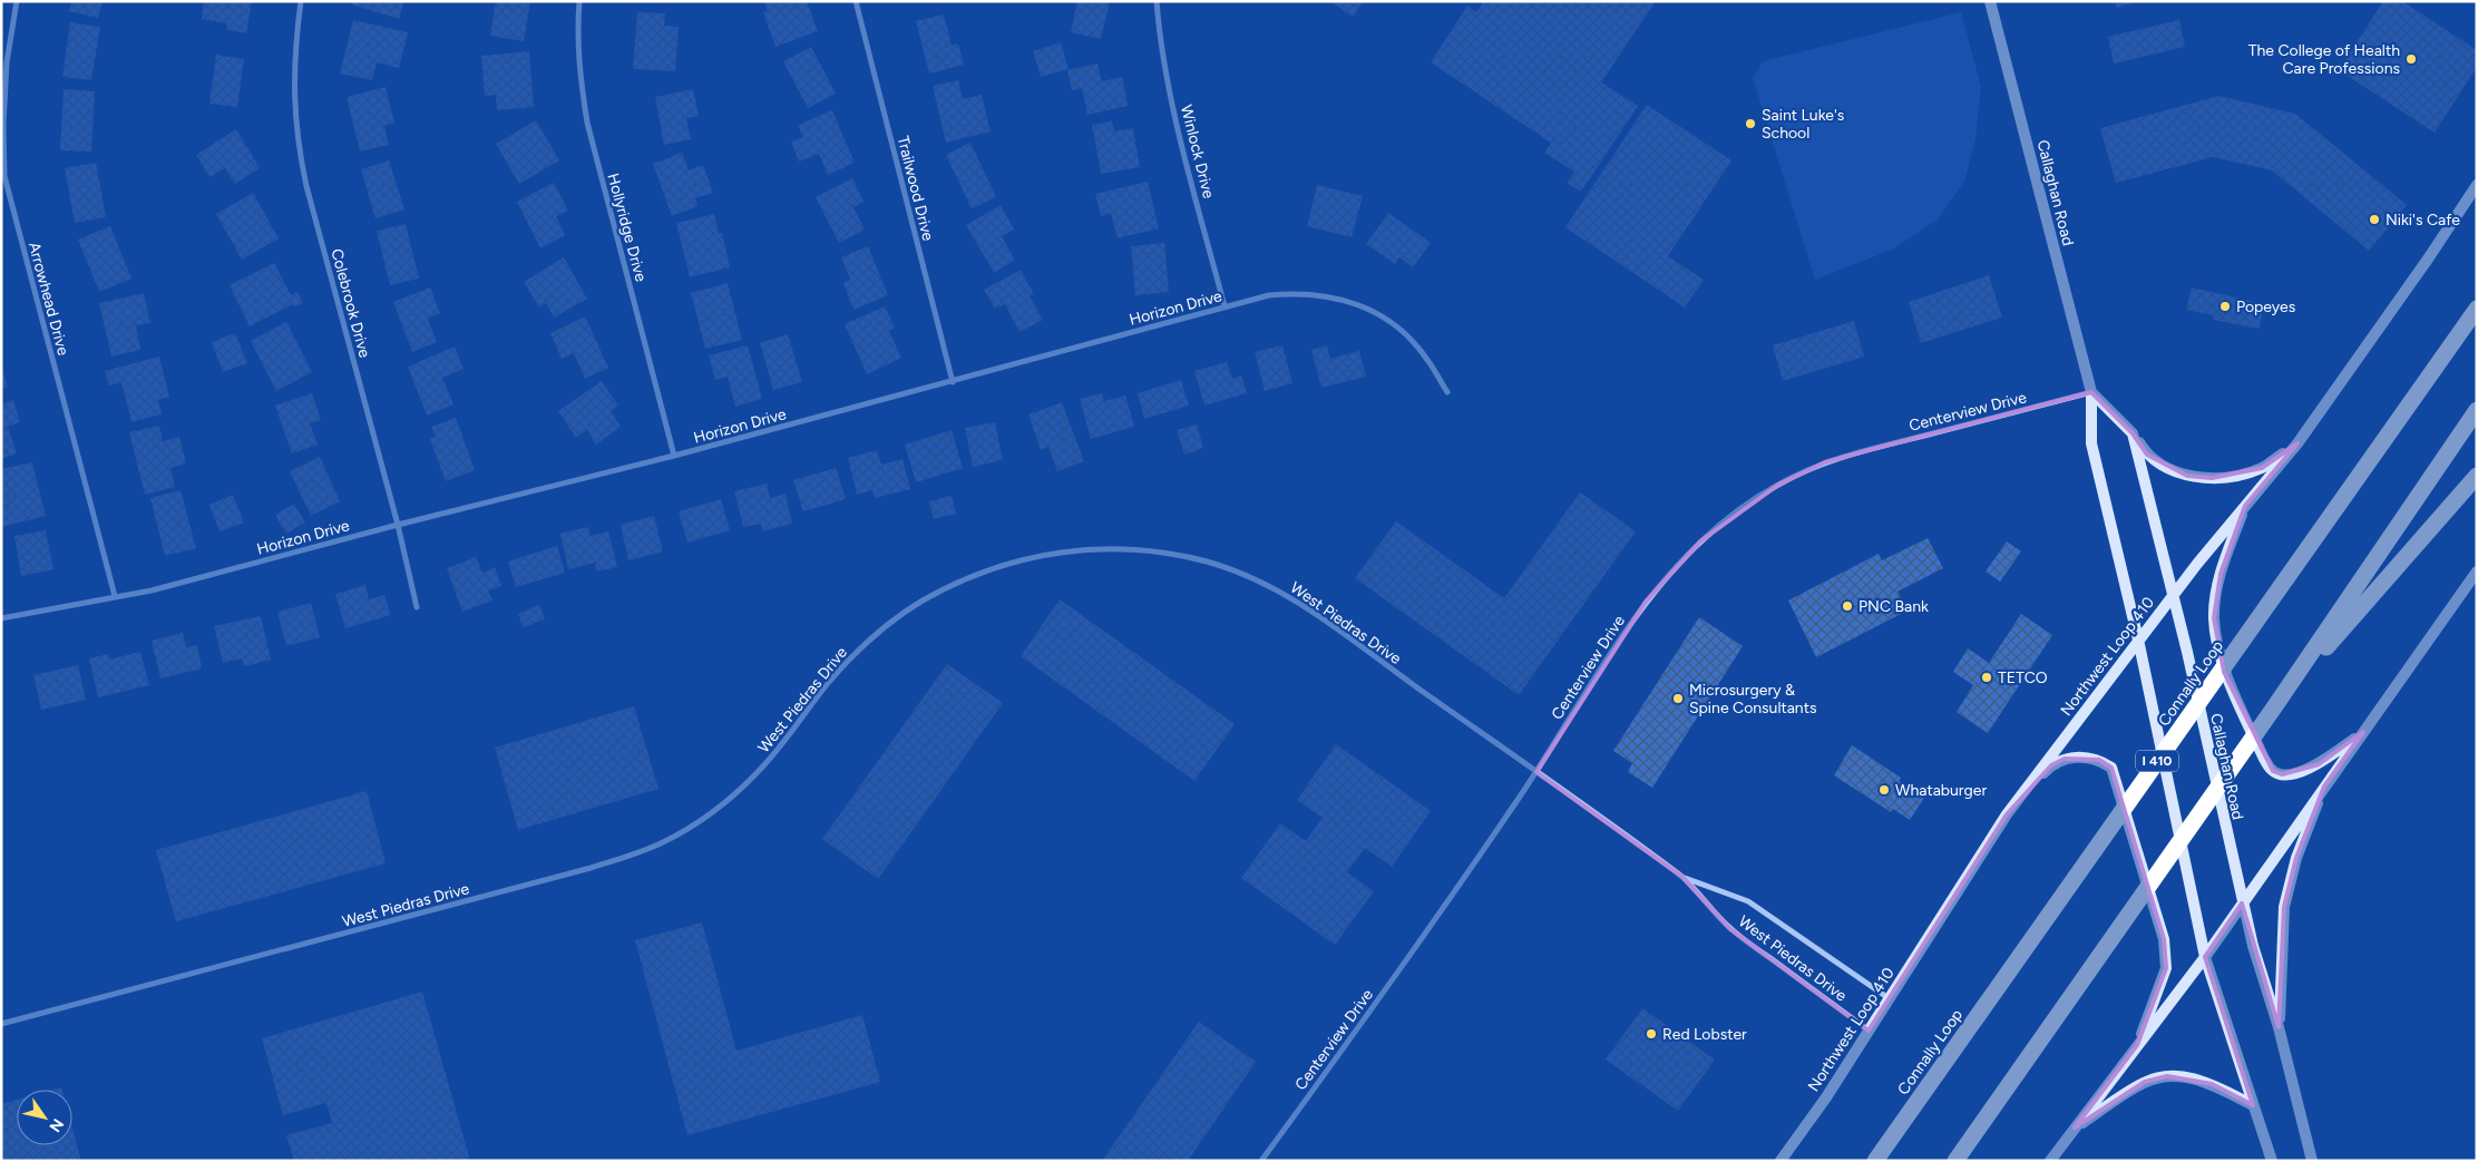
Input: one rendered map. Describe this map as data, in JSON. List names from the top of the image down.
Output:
{
  "streets": {
    "highway": ["Connally Loop", "I 410"],
    "main road": ["Callaghan Road", "Northwest Loop 410"],
    "street": [
      "Winlock Drive",
      "Trailwood Drive",
      "Hollyridge Drive",
      "Arrowhead Drive",
      "Colebrook Drive",
      "Horizon Drive",
      "Centerview Drive",
      "West Piedras Drive"
    ]
  },
  "crossings": [
    ["Winlock Drive", "Horizon Drive"],
    ["Trailwood Drive", "Horizon Drive"],
    ["Callaghan Road", "Centerview Drive"],
    ["Callaghan Road", "Northwest Loop 410"],
    ["Hollyridge Drive", "Horizon Drive"],
    ["Arrowhead Drive", "Horizon Drive"],
    ["Colebrook Drive", "Horizon Drive"],
    ["Centerview Drive", "West Piedras Drive"],
    ["West Piedras Drive", "Northwest Loop 410"]
  ],
  "places": [
    "The College of Health Care Professions",
    "Saint Luke's School",
    "Niki's Cafe",
    "Popeyes",
    "PNC Bank",
    "TETCO",
    "Microsurgery & Spine Consultants",
    "Whataburger",
    "Red Lobster"
  ],
  "north": "bottom right"
}
